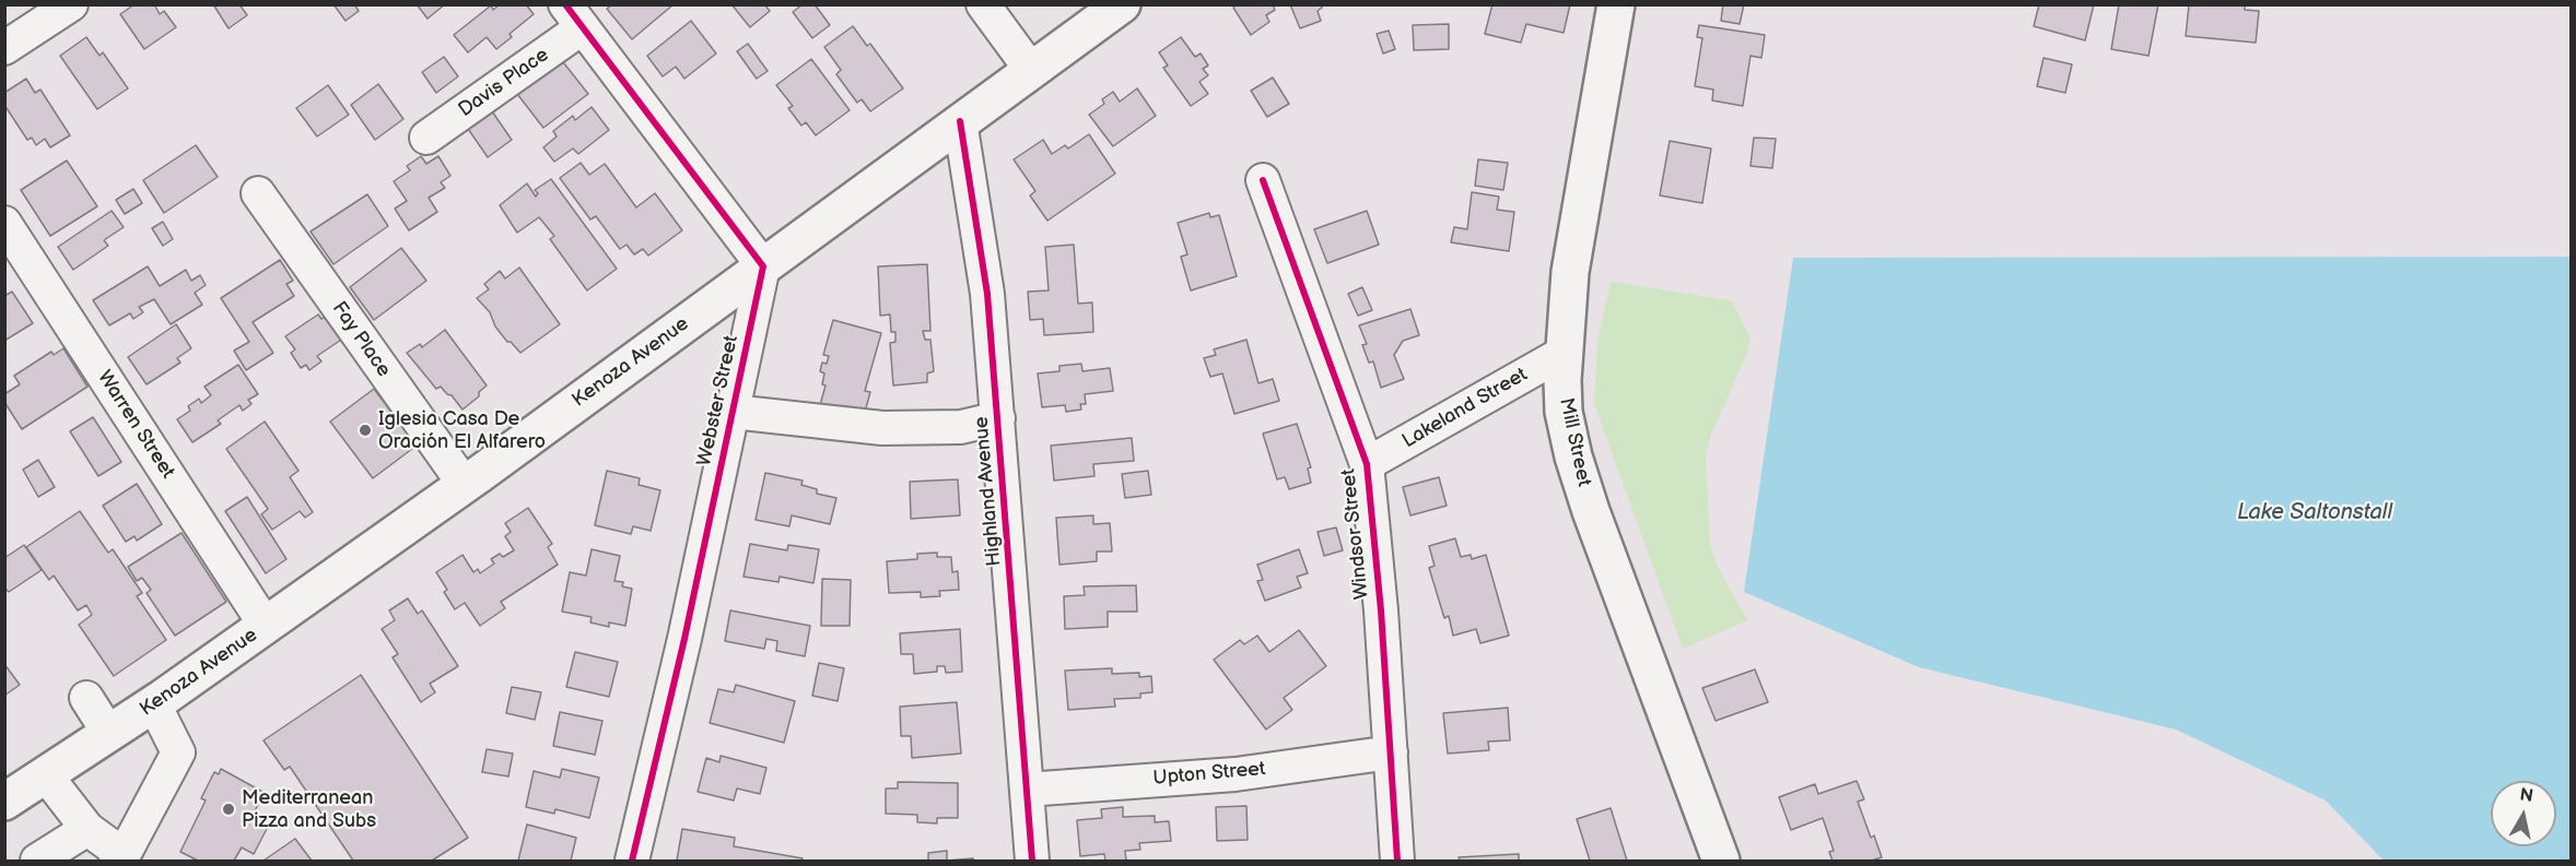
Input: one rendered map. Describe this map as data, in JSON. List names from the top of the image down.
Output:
{
  "streets": {
    "main road": ["Kenoza Avenue", "Mill Street"],
    "street": [
      "Davis Place",
      "Fay Place",
      "Webster Street",
      "Lakeland Street",
      "Warren Street",
      "Highland Avenue",
      "Windsor Street",
      "Upton Street"
    ]
  },
  "crossings": [
    ["Fay Place", "Kenoza Avenue"],
    ["Kenoza Avenue", "Webster Street"],
    ["Kenoza Avenue", "Warren Street"],
    ["Kenoza Avenue", "Highland Avenue"],
    ["Lakeland Street", "Mill Street"],
    ["Lakeland Street", "Windsor Street"],
    ["Highland Avenue", "Upton Street"],
    ["Windsor Street", "Upton Street"]
  ],
  "water": ["Lake Saltonstall"],
  "places": ["Iglesia Casa De Oración El Alfarero", "Mediterranean Pizza and Subs"],
  "north": "top"
}
